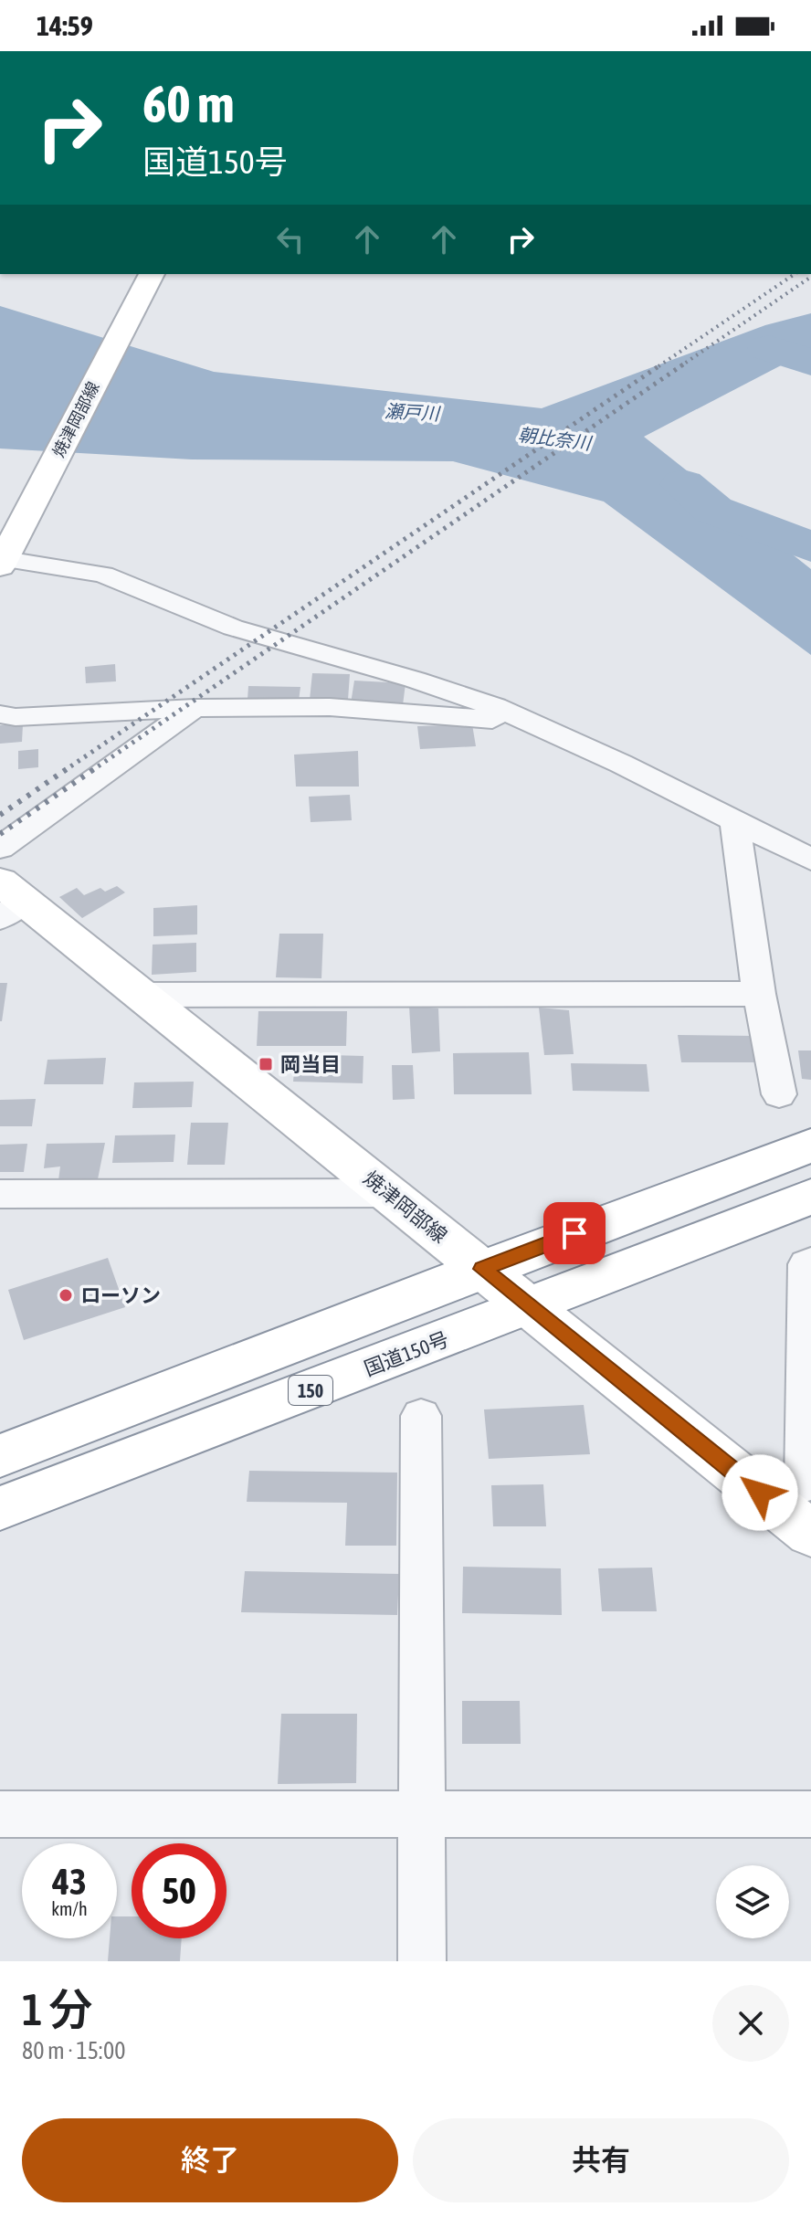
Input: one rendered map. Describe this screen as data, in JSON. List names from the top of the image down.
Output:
{
  "streets": {
    "main road": ["焼津岡部線", "国道150号", "150"]
  },
  "crossings": [
    ["焼津岡部線", "国道150号"],
    ["焼津岡部線", "150"]
  ],
  "water": ["瀬戸川", "朝比奈川"],
  "places": {
    "transit": ["岡当目"],
    "other": ["ローソン"]
  },
  "page": {
    "status": "14:59",
    "turn": ["60 m", "国道150号"],
    "speed": "43 km/h",
    "limit": "50",
    "heading": ["1 分", "80 m · 15:00"],
    "buttons": ["終了", "共有"]
  }
}
